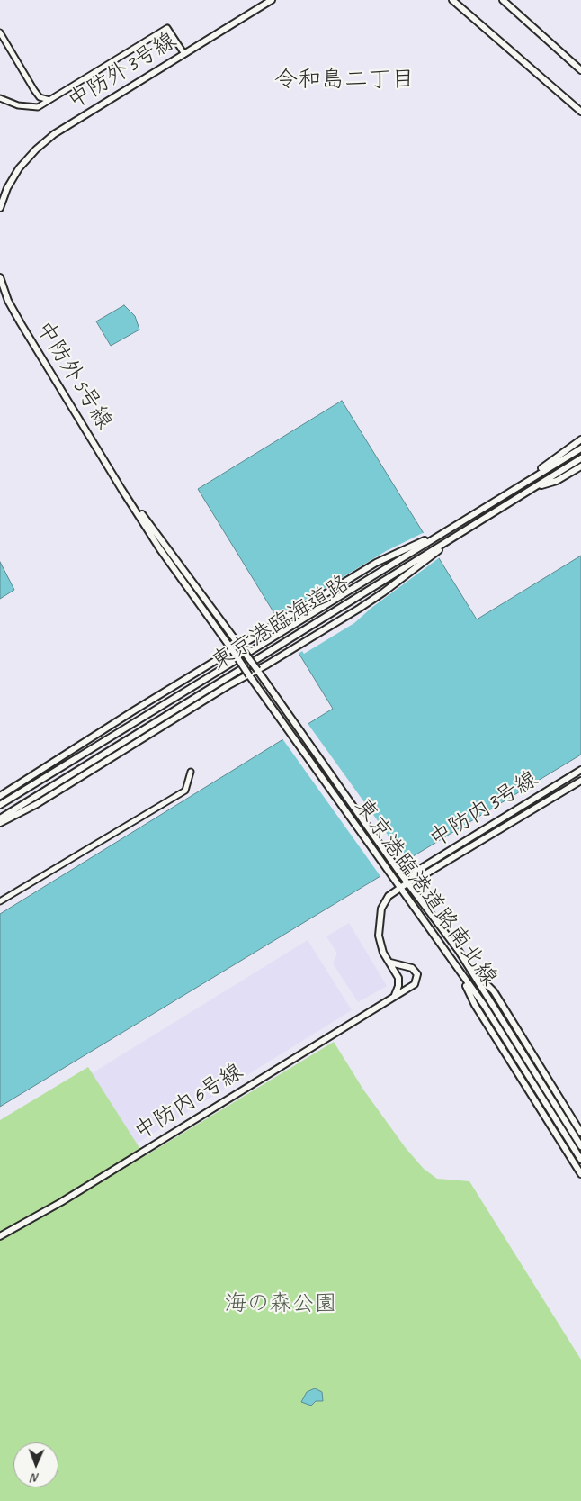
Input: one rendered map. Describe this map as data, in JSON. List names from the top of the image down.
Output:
{
  "streets": {
    "street": [
      "中防外3号線",
      "中防外5号線",
      "東京港臨海道路",
      "中防内3号線",
      "東京港臨港道路南北線",
      "中防内6号線"
    ]
  },
  "crossings": [
    ["中防外5号線", "東京港臨港道路南北線"],
    ["中防内3号線", "東京港臨港道路南北線"]
  ],
  "districts": ["令和島二丁目"],
  "parks": ["海の森公園"],
  "north": "bottom"
}
